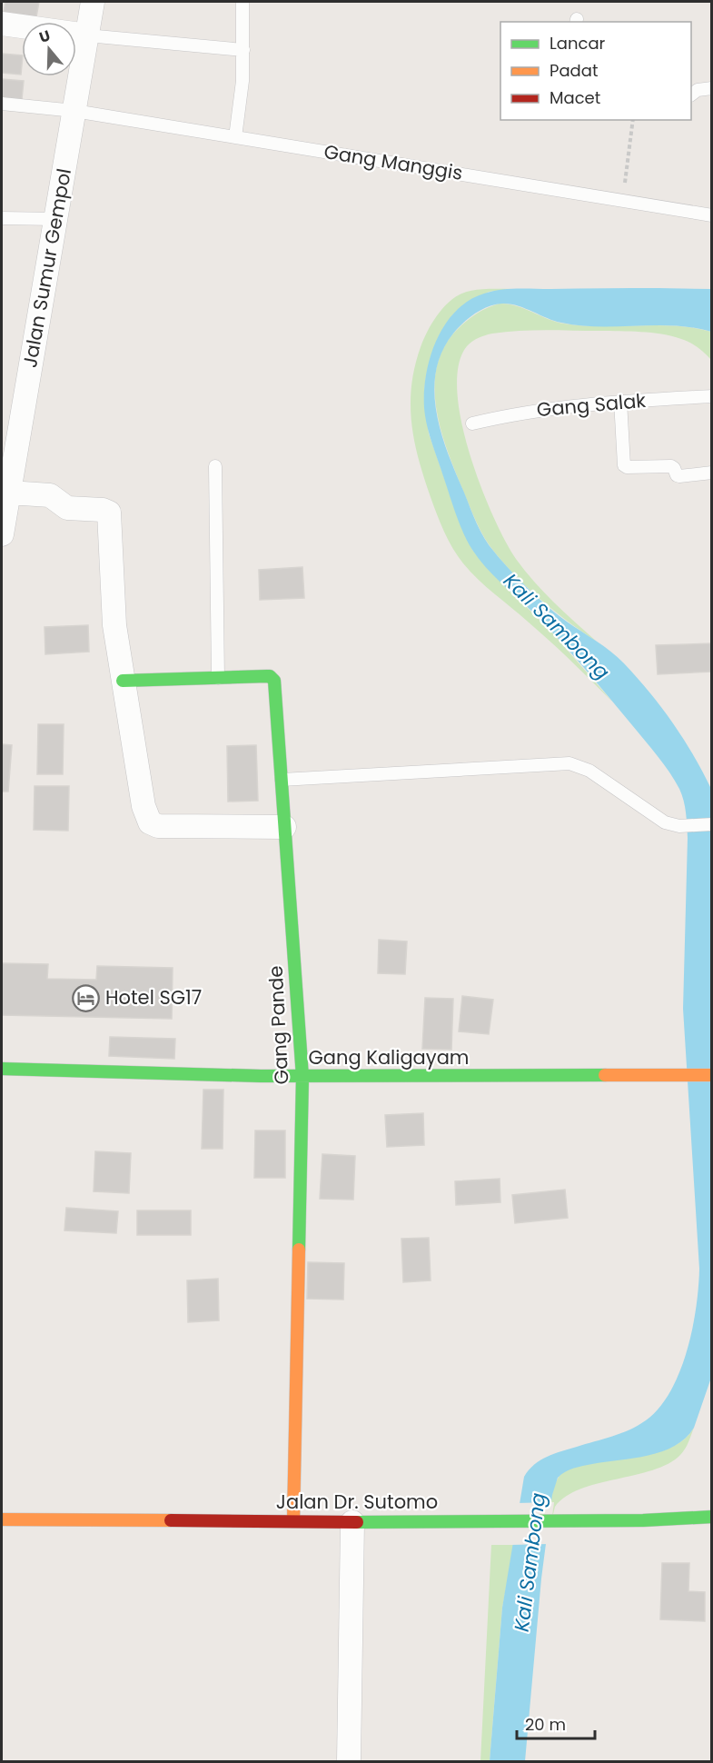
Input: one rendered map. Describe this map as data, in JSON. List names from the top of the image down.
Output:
{
  "streets": {
    "street": [
      "Jalan Sumur Gempol",
      "Gang Pande",
      "Gang Kaligayam",
      "Jalan Dr. Sutomo"
    ],
    "lane": ["Gang Manggis", "Gang Salak"]
  },
  "crossings": [
    ["Gang Manggis", "Jalan Sumur Gempol"],
    ["Gang Pande", "Gang Kaligayam"],
    ["Gang Pande", "Jalan Dr. Sutomo"]
  ],
  "water": ["Kali Sambong"],
  "places": {
    "hotel": ["Hotel SG17"]
  },
  "legend": ["Lancar", "Padat", "Macet"],
  "scale_bar": "20 m",
  "north": "top"
}
